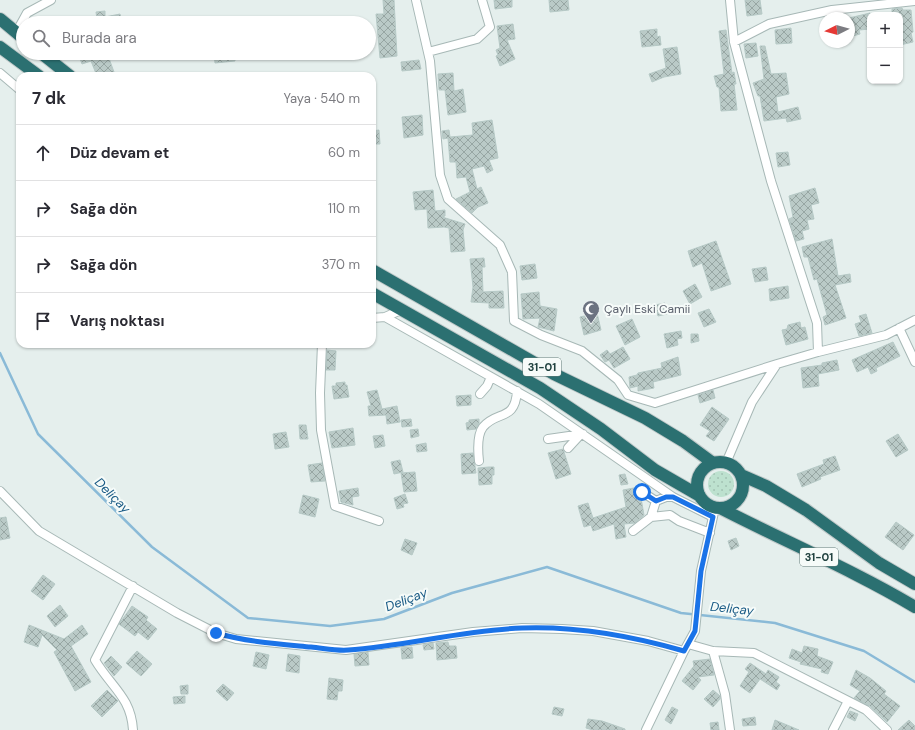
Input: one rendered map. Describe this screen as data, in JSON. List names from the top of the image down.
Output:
{
  "streets": {
    "highway": ["31-01"]
  },
  "water": ["Deliçay"],
  "places": {
    "mosque": ["Çaylı Eski Camii"]
  },
  "north": "left",
  "page": {
    "map_buttons": ["+", "−"],
    "search": "Burada ara",
    "heading": ["7 dk", "Yaya · 540 m"],
    "list": [
      ["Düz devam et", "60 m"],
      ["Sağa dön", "110 m"],
      ["Sağa dön", "370 m"],
      "Varış noktası"
    ]
  }
}
